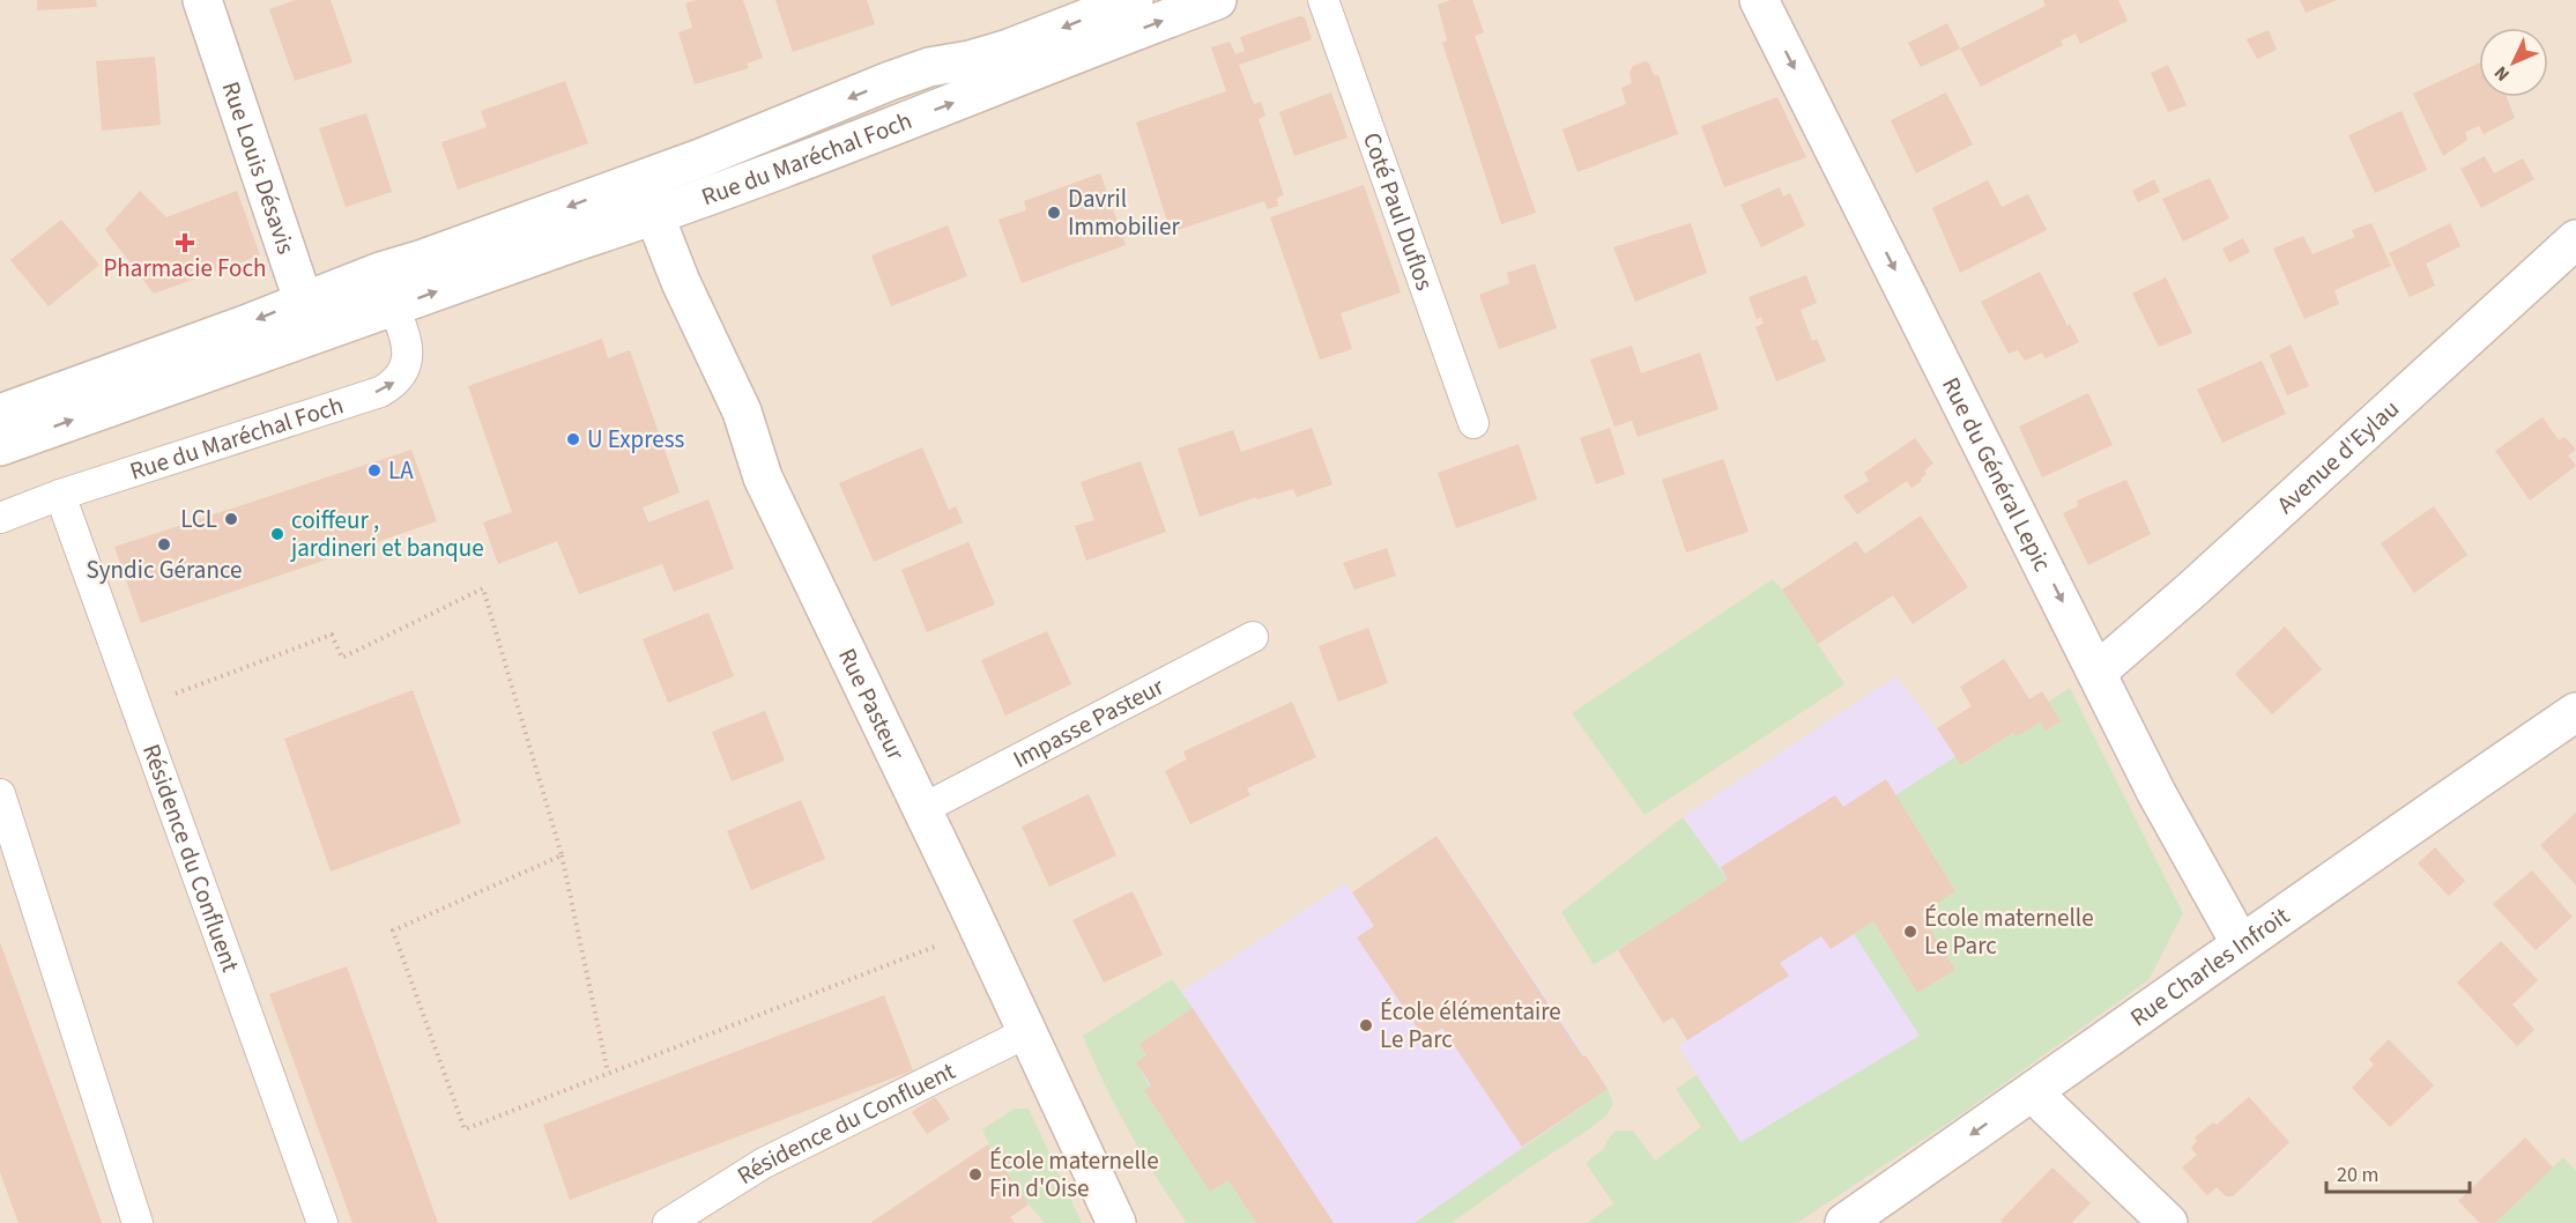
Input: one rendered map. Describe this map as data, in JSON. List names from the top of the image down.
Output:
{
  "streets": {
    "street": [
      "Rue du Maréchal Foch",
      "Rue Louis Désavis",
      "Avenue d'Eylau",
      "Rue du Général Lepic",
      "Rue Pasteur",
      "Rue Charles Infroit"
    ],
    "lane": ["Coté Paul Duflos", "Impasse Pasteur", "Résidence du Confluent"]
  },
  "crossings": [
    ["Rue du Maréchal Foch", "Rue Louis Désavis"],
    ["Rue du Maréchal Foch", "Rue Pasteur"],
    ["Rue du Maréchal Foch", "Résidence du Confluent"],
    ["Avenue d'Eylau", "Rue du Général Lepic"],
    ["Rue du Général Lepic", "Rue Charles Infroit"],
    ["Rue Pasteur", "Impasse Pasteur"],
    ["Rue Pasteur", "Résidence du Confluent"]
  ],
  "one_way": ["Rue du Général Lepic"],
  "places": {
    "other": [
      "Davril Immobilier",
      "U Express",
      "LA",
      "LCL",
      "coiffeur , jardineri et banque",
      "Syndic Gérance",
      "École maternelle Le Parc",
      "École élémentaire Le Parc",
      "École maternelle Fin d'Oise"
    ],
    "health": ["Pharmacie Foch"]
  },
  "scale_bar": "20 m",
  "north": "bottom left"
}
